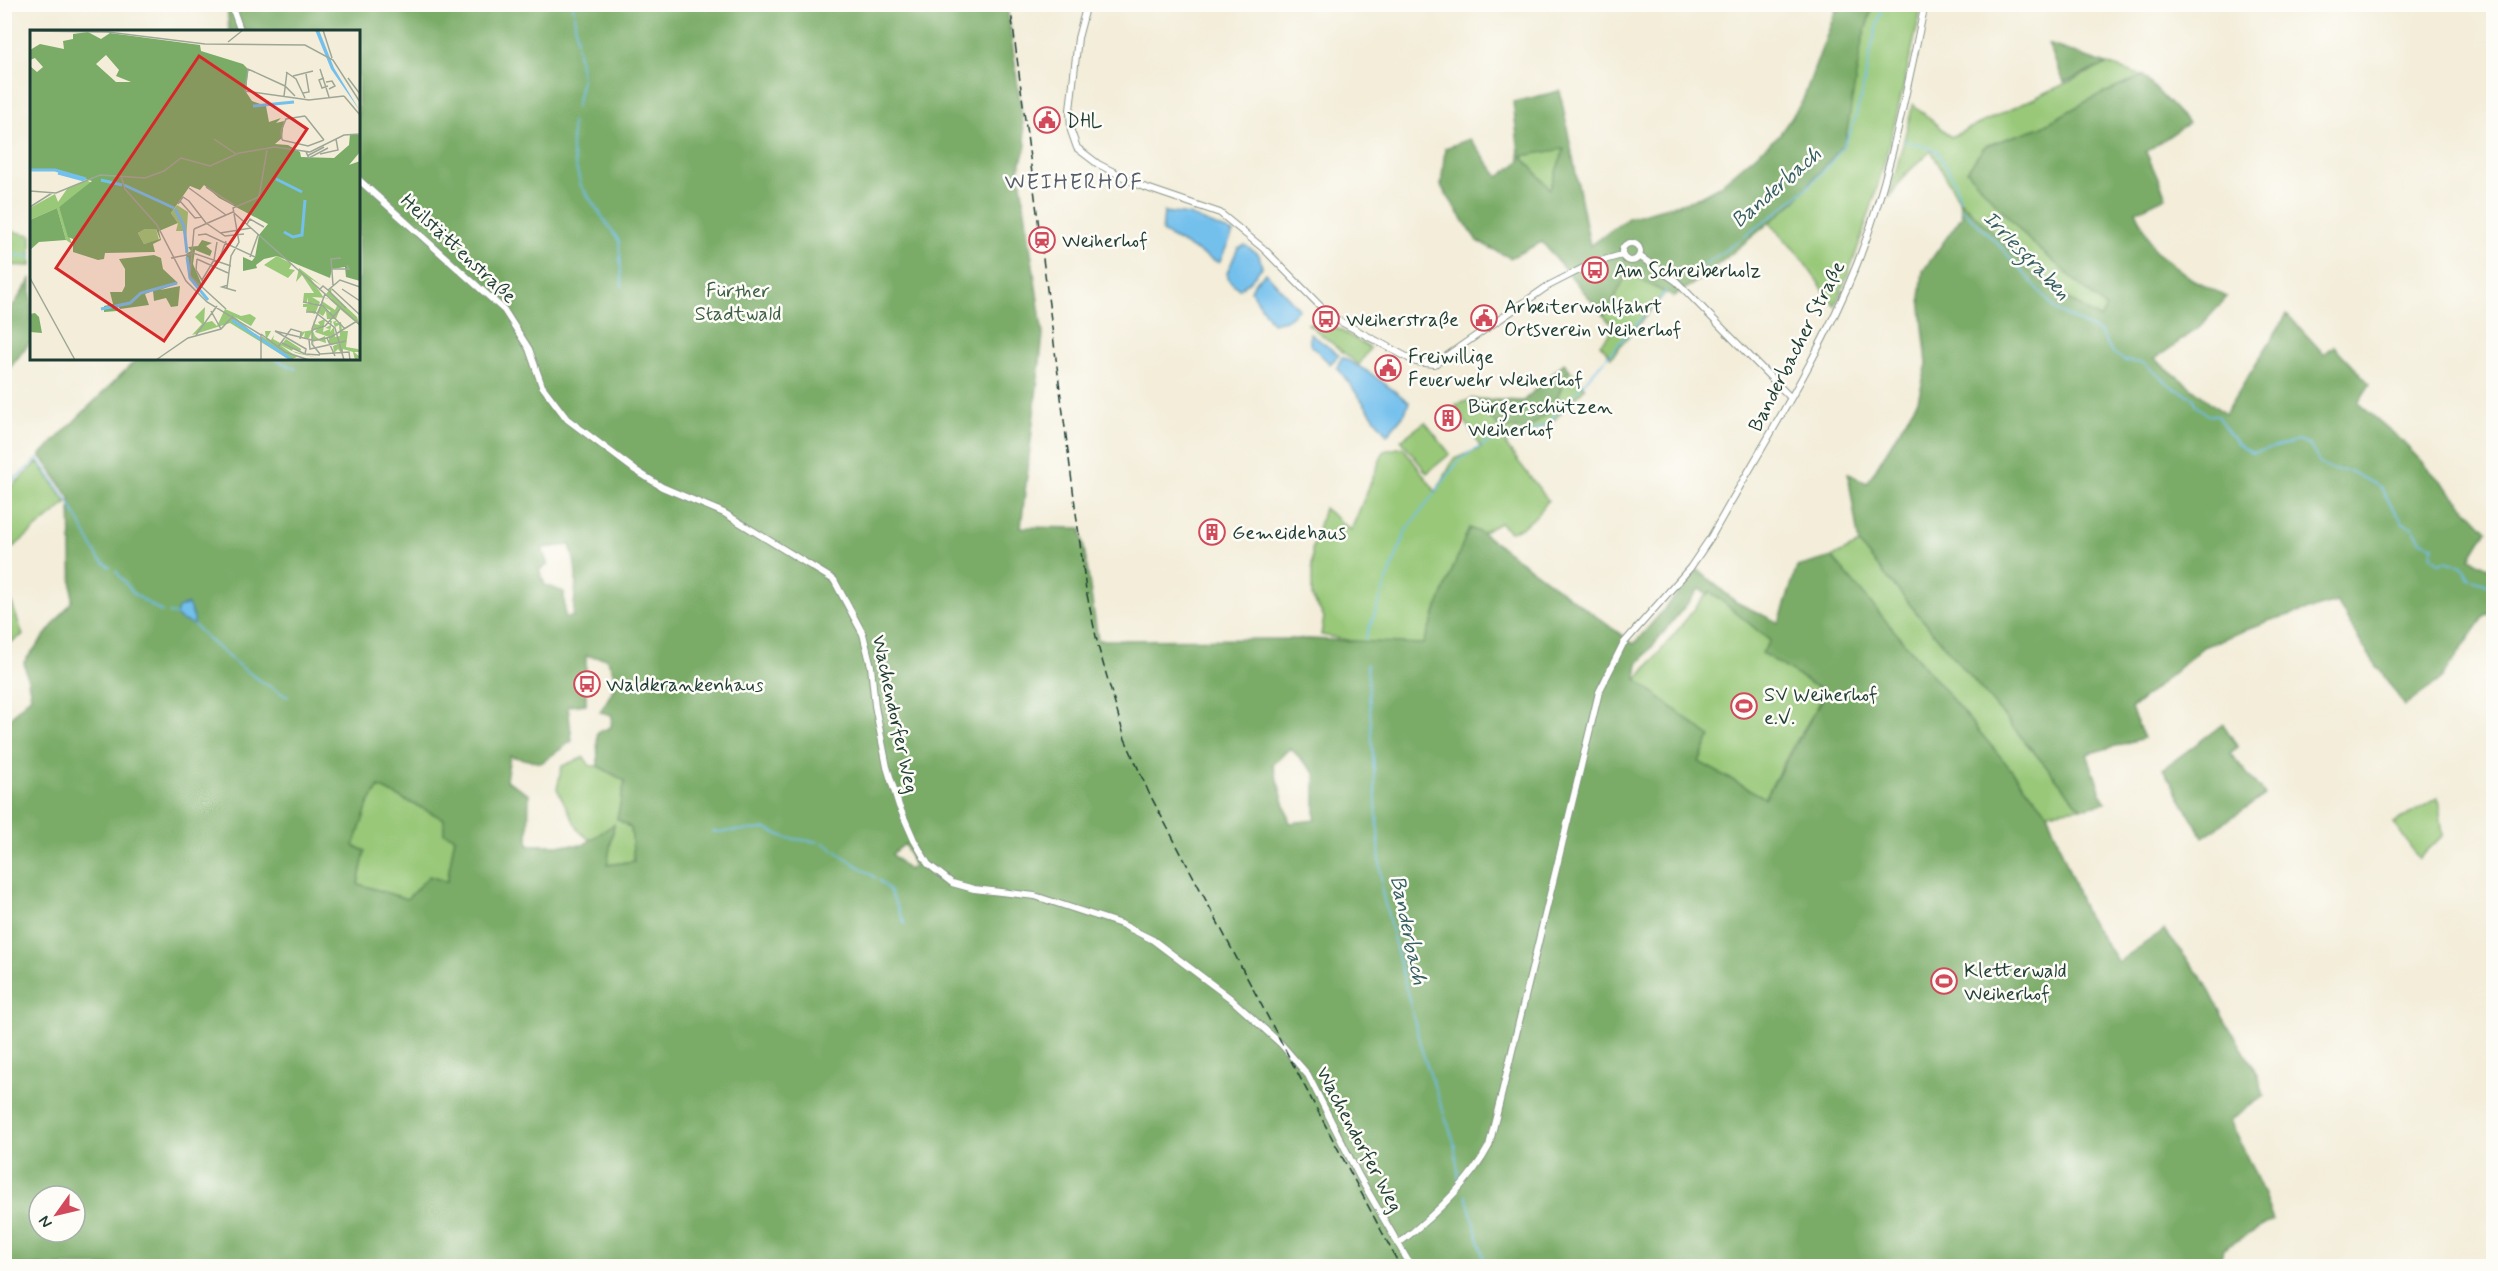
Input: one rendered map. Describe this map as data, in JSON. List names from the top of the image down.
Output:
{
  "streets": {
    "street": ["Heilstättenstraße", "Banderbacher Straße", "Wachendorfer Weg"]
  },
  "crossings": [
    ["Heilstättenstraße", "Wachendorfer Weg"],
    ["Banderbacher Straße", "Wachendorfer Weg"]
  ],
  "districts": ["WEIHERHOF"],
  "water": ["Banderbach", "Irrlesgraben"],
  "parks": ["Fürther Stadtwald"],
  "places": {
    "public building": ["DHL", "Arbeiterwohlfahrt Ortsverein Weiherhof", "Freiwillige Feuerwehr Weiherhof"],
    "station": ["Weiherhof"],
    "bus stop": ["Am Schreiberholz", "Weiherstraße", "Waldkrankenhaus"],
    "building": ["Bürgerschützen Weiherhof", "Gemeidehaus"],
    "sports": ["SV Weiherhof e.V.", "Kletterwald Weiherhof"]
  },
  "north": "bottom left"
}
